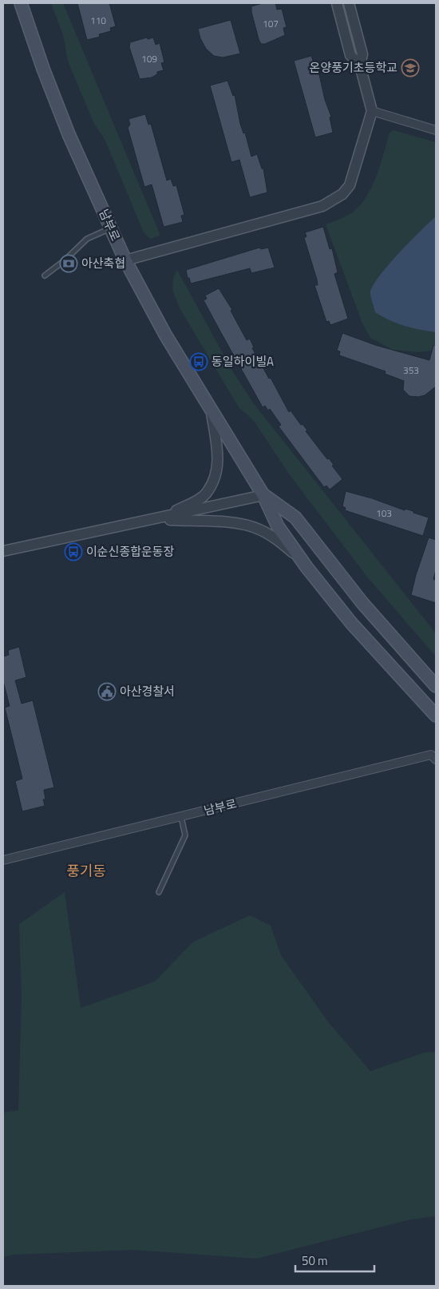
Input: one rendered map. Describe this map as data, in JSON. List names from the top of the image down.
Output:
{
  "streets": {
    "main road": ["남부로"]
  },
  "districts": ["풍기동"],
  "places": {
    "school or university": ["온양풍기초등학교"],
    "bank": ["아산축협"],
    "bus stop": ["동일하이빌A", "이순신종합운동장"],
    "public building": ["아산경찰서"]
  },
  "house_numbers": [
    "110",
    "107",
    "109",
    "353",
    "103"
  ],
  "scale_bar": "50 m"
}
